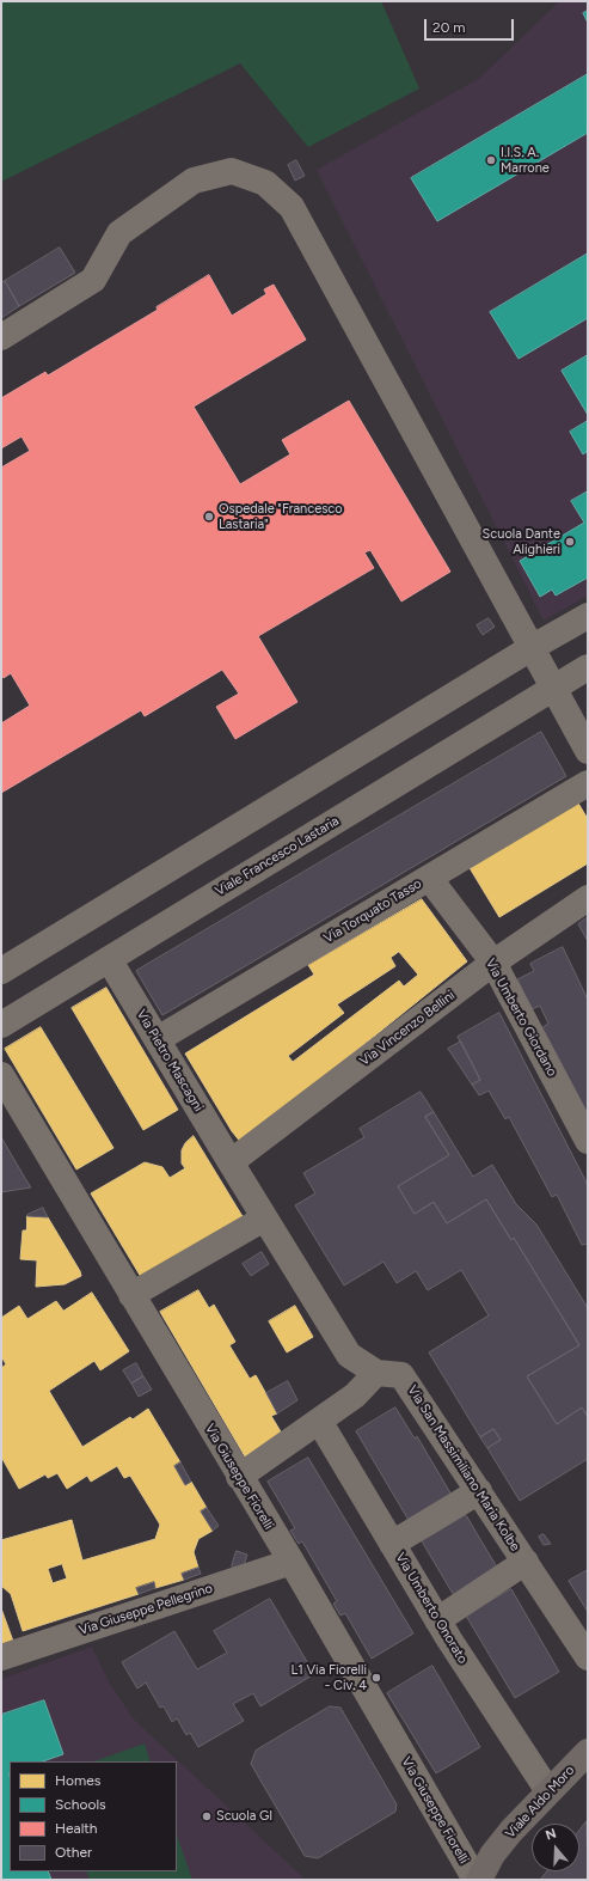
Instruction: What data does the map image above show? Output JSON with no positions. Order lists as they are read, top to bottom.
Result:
{
  "streets": {
    "main road": ["Viale Aldo Moro"],
    "street": [
      "Viale Francesco Lastaria",
      "Via Torquato Tasso",
      "Via Umberto Giordano",
      "Via Vincenzo Bellini",
      "Via Pietro Mascagni",
      "Via San Massimiliano Maria Kolbe",
      "Via Giuseppe Fiorelli",
      "Via Umberto Onorato",
      "Via Giuseppe Pellegrino"
    ]
  },
  "crossings": [
    ["Viale Francesco Lastaria", "Via Pietro Mascagni"],
    ["Via Torquato Tasso", "Via Umberto Giordano"],
    ["Via Torquato Tasso", "Via Pietro Mascagni"],
    ["Via Umberto Giordano", "Via Vincenzo Bellini"],
    ["Via Vincenzo Bellini", "Via Pietro Mascagni"],
    ["Via Vincenzo Bellini", "Via San Massimiliano Maria Kolbe"],
    ["Via Pietro Mascagni", "Via San Massimiliano Maria Kolbe"],
    ["Via Giuseppe Fiorelli", "Via Giuseppe Pellegrino"],
    ["Via Giuseppe Fiorelli", "Viale Aldo Moro"],
    ["Via Umberto Onorato", "Viale Aldo Moro"]
  ],
  "places": [
    "I.I.S. A. Marrone",
    "Ospedale \"Francesco Lastaria\"",
    "Scuola Dante Alighieri",
    "L1 Via Fiorelli - Civ. 4",
    "Scuola GI"
  ],
  "legend": [
    "Homes",
    "Schools",
    "Health",
    "Other"
  ],
  "scale_bar": "20 m",
  "north": "top"
}
